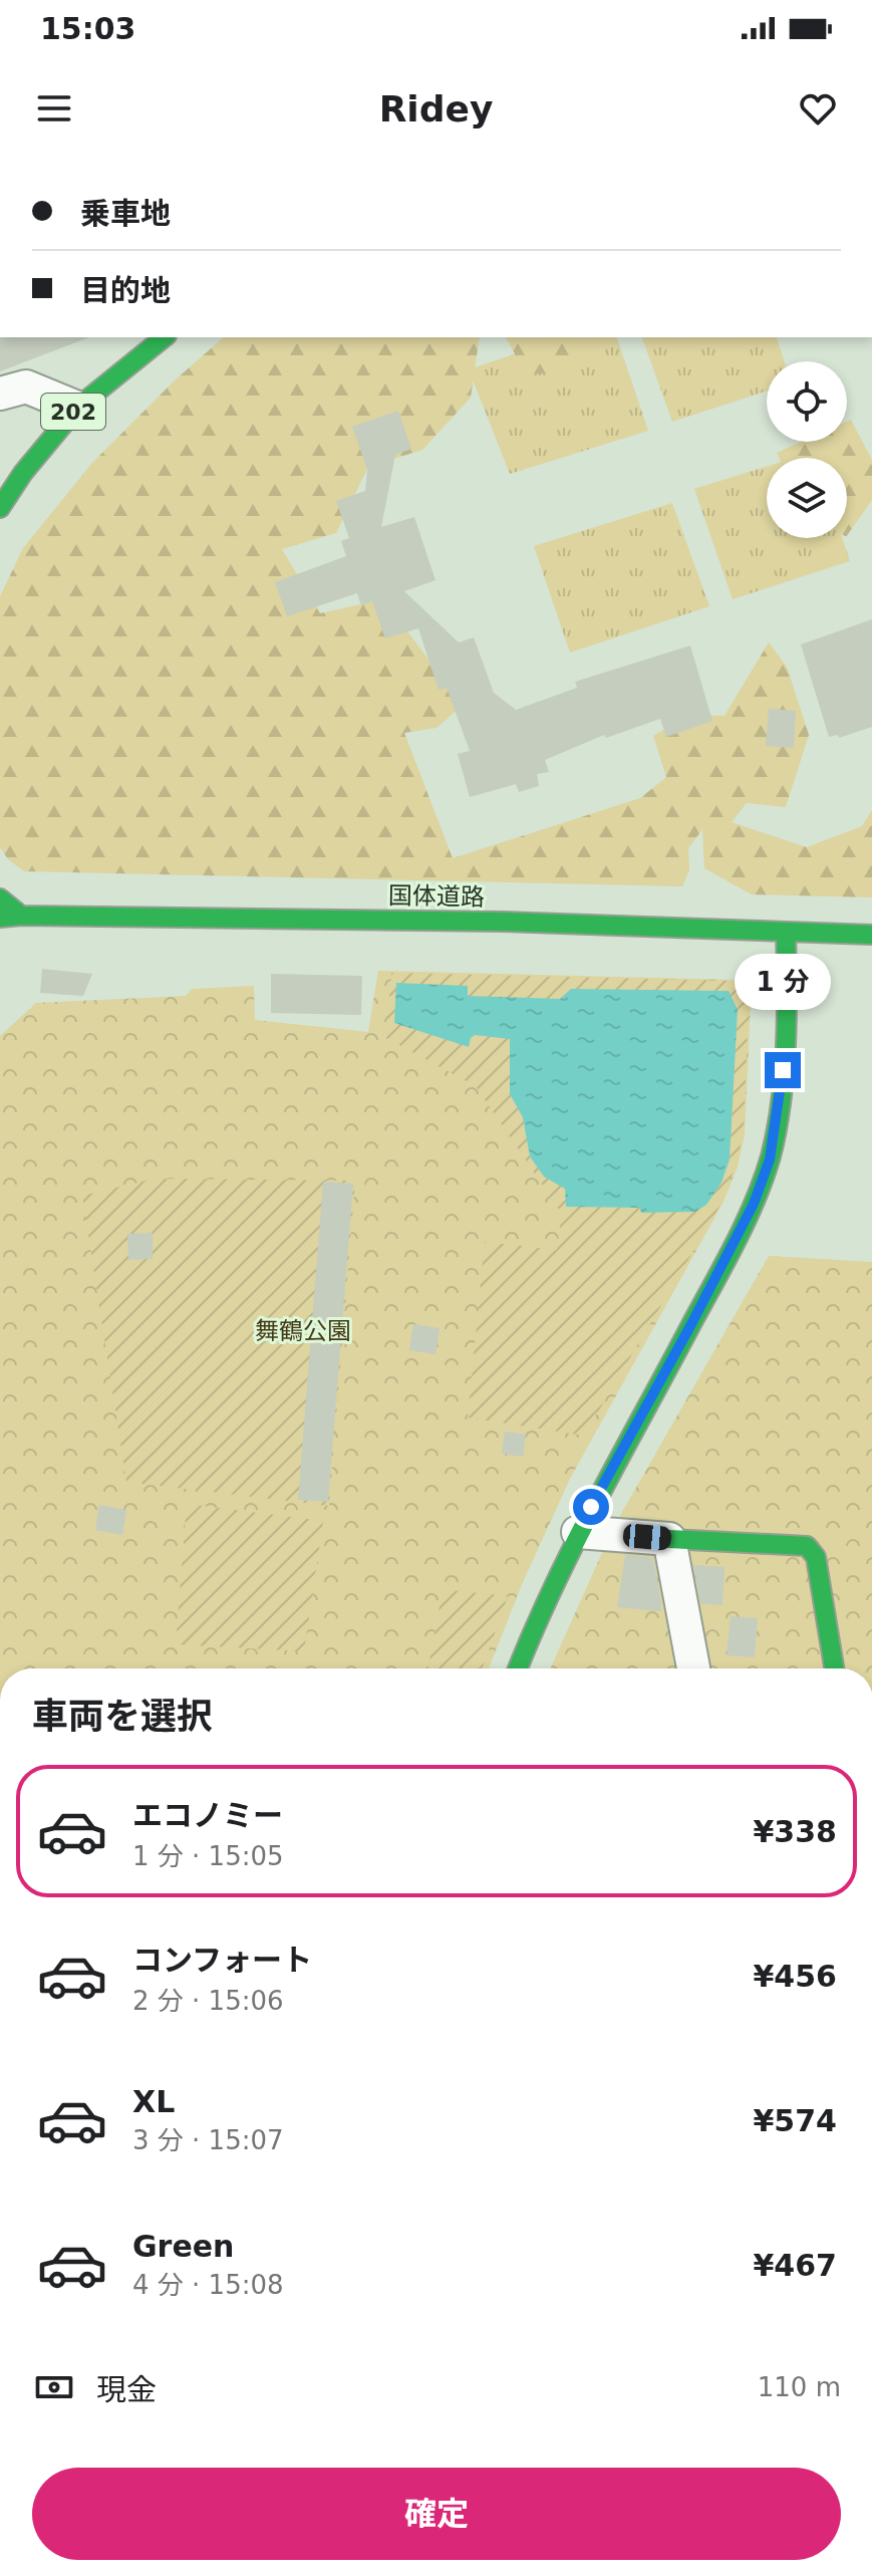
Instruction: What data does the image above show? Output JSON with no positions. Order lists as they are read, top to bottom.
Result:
{
  "streets": {
    "main road": ["202", "国体道路"]
  },
  "parks": ["舞鶴公園"],
  "page": {
    "status": "15:03",
    "header": "Ridey",
    "banner": ["乗車地", "目的地"],
    "bubble": "1 分",
    "heading": "車両を選択",
    "list": [
      {
        "name": "エコノミー",
        "note": "1 分 · 15:05",
        "value": "¥338"
      },
      {
        "name": "コンフォート",
        "note": "2 分 · 15:06",
        "value": "¥456"
      },
      {
        "name": "XL",
        "note": "3 分 · 15:07",
        "value": "¥574"
      },
      {
        "name": "Green",
        "note": "4 分 · 15:08",
        "value": "¥467"
      }
    ],
    "pay": ["現金", "110 m"],
    "buttons": "確定"
  }
}
